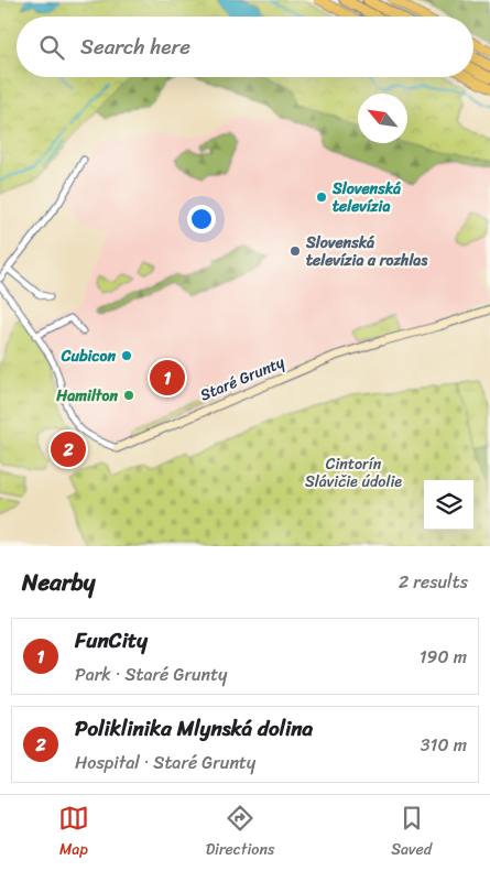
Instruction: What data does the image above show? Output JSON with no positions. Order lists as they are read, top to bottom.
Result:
{
  "streets": {
    "street": ["Staré Grunty"]
  },
  "parks": ["Cintorín Slávičie údolie"],
  "places": [
    "Slovenská televízia",
    "Slovenská televízia a rozhlas",
    "Cubicon",
    "Hamilton"
  ],
  "north": "top left",
  "page": {
    "search": "Search here",
    "pins": ["1", "2"],
    "heading": ["Nearby", "2 results"],
    "list": [
      {
        "mark": "1",
        "name": "FunCity",
        "note": "Park · Staré Grunty",
        "value": "190 m"
      },
      {
        "mark": "2",
        "name": "Poliklinika Mlynská dolina",
        "note": "Hospital · Staré Grunty",
        "value": "310 m"
      }
    ],
    "nav": ["Map", "Directions", "Saved"]
  }
}
